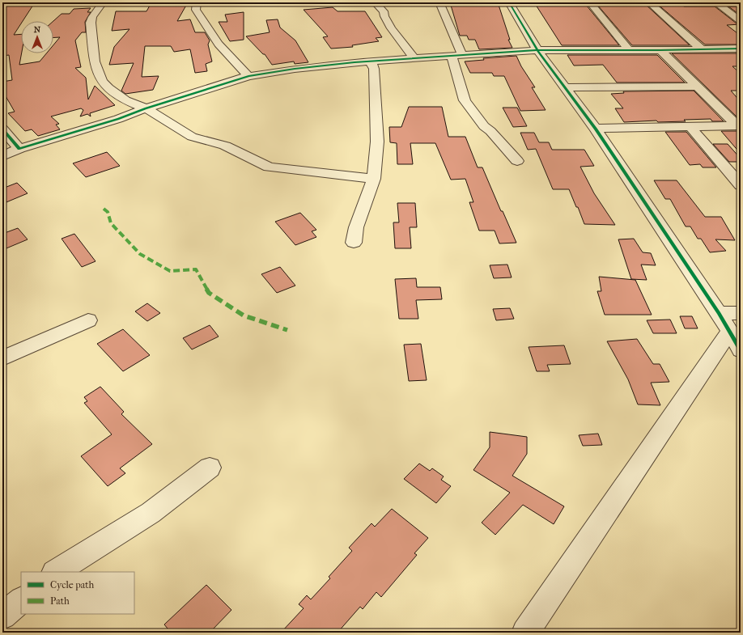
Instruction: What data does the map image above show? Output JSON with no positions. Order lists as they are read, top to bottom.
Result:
{
  "legend": ["Cycle path", "Path"],
  "north": "top"
}
